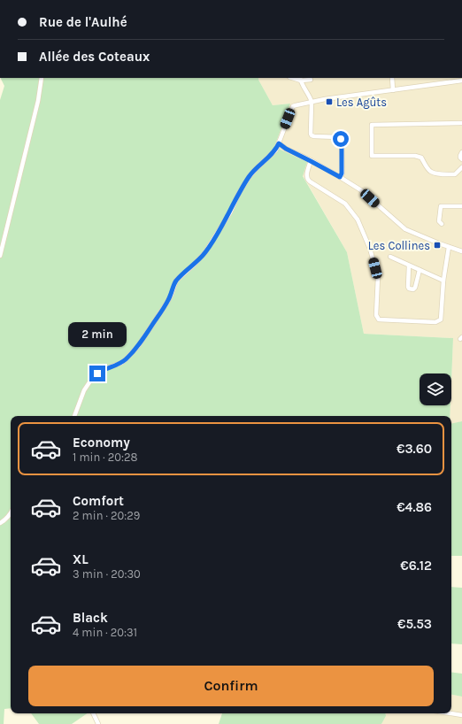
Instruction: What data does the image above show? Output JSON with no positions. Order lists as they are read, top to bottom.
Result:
{
  "places": {
    "transit": ["Les Agûts", "Les Collines"]
  },
  "page": {
    "banner": ["Rue de l'Aulhé", "Allée des Coteaux"],
    "bubble": "2 min",
    "list": [
      {
        "name": "Economy",
        "note": "1 min · 20:28",
        "value": "€3.60"
      },
      {
        "name": "Comfort",
        "note": "2 min · 20:29",
        "value": "€4.86"
      },
      {
        "name": "XL",
        "note": "3 min · 20:30",
        "value": "€6.12"
      },
      {
        "name": "Black",
        "note": "4 min · 20:31",
        "value": "€5.53"
      }
    ],
    "buttons": "Confirm"
  }
}
